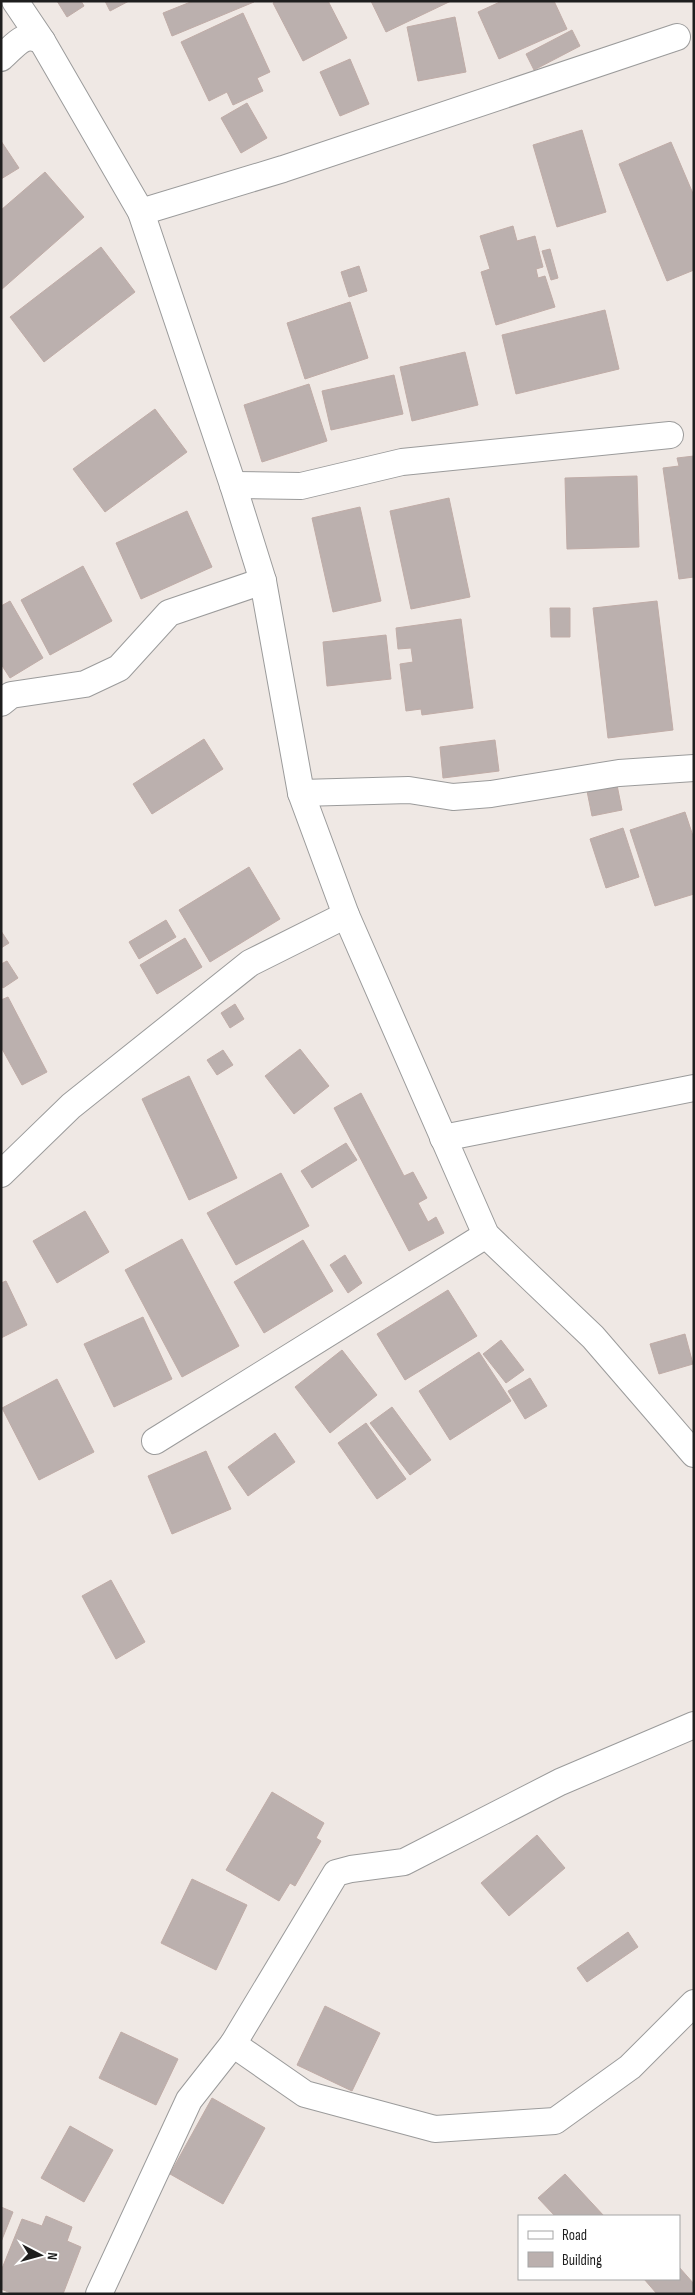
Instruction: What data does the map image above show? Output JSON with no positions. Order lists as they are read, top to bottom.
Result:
{
  "legend": ["Road", "Building"],
  "north": "right"
}
